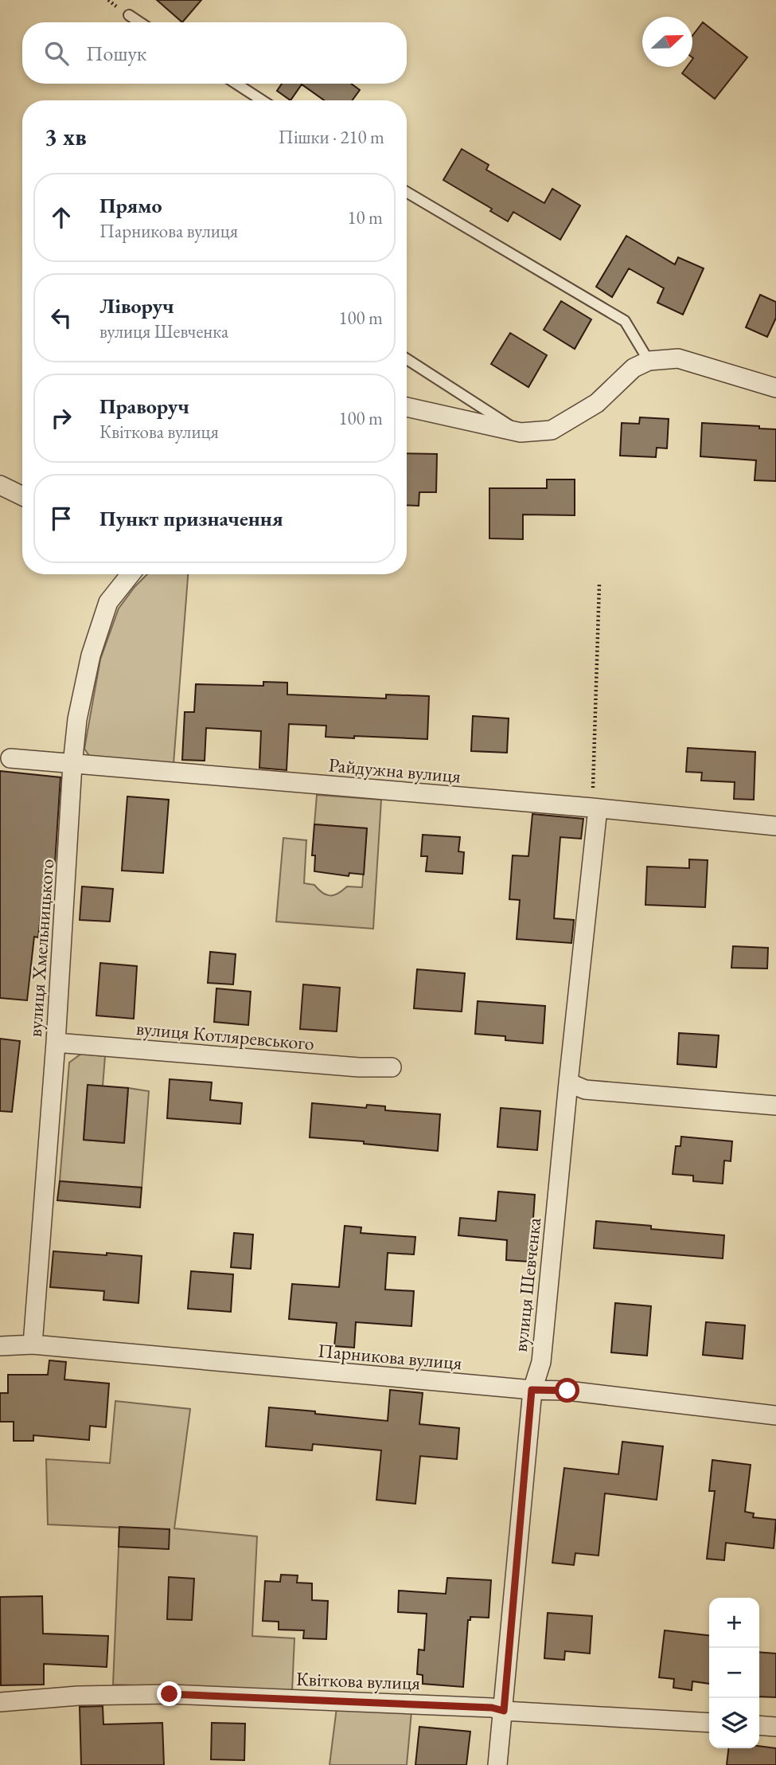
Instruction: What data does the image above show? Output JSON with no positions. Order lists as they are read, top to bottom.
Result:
{
  "streets": {
    "street": [
      "Райдужна вулиця",
      "вулиця Хмельницького",
      "вулиця Котляревського",
      "вулиця Шевченка",
      "Парникова вулиця",
      "Квіткова вулиця"
    ]
  },
  "crossings": [
    ["Райдужна вулиця", "вулиця Хмельницького"],
    ["Райдужна вулиця", "вулиця Шевченка"],
    ["вулиця Хмельницького", "вулиця Котляревського"],
    ["вулиця Хмельницького", "Парникова вулиця"],
    ["вулиця Шевченка", "Парникова вулиця"],
    ["вулиця Шевченка", "Квіткова вулиця"]
  ],
  "north": "right",
  "page": {
    "search": "Пошук",
    "heading": ["3 хв", "Пішки · 210 m"],
    "list": [
      ["Прямо", "Парникова вулиця", "10 m"],
      ["Ліворуч", "вулиця Шевченка", "100 m"],
      ["Праворуч", "Квіткова вулиця", "100 m"],
      "Пункт призначення"
    ],
    "map_buttons": ["+", "−"]
  }
}
